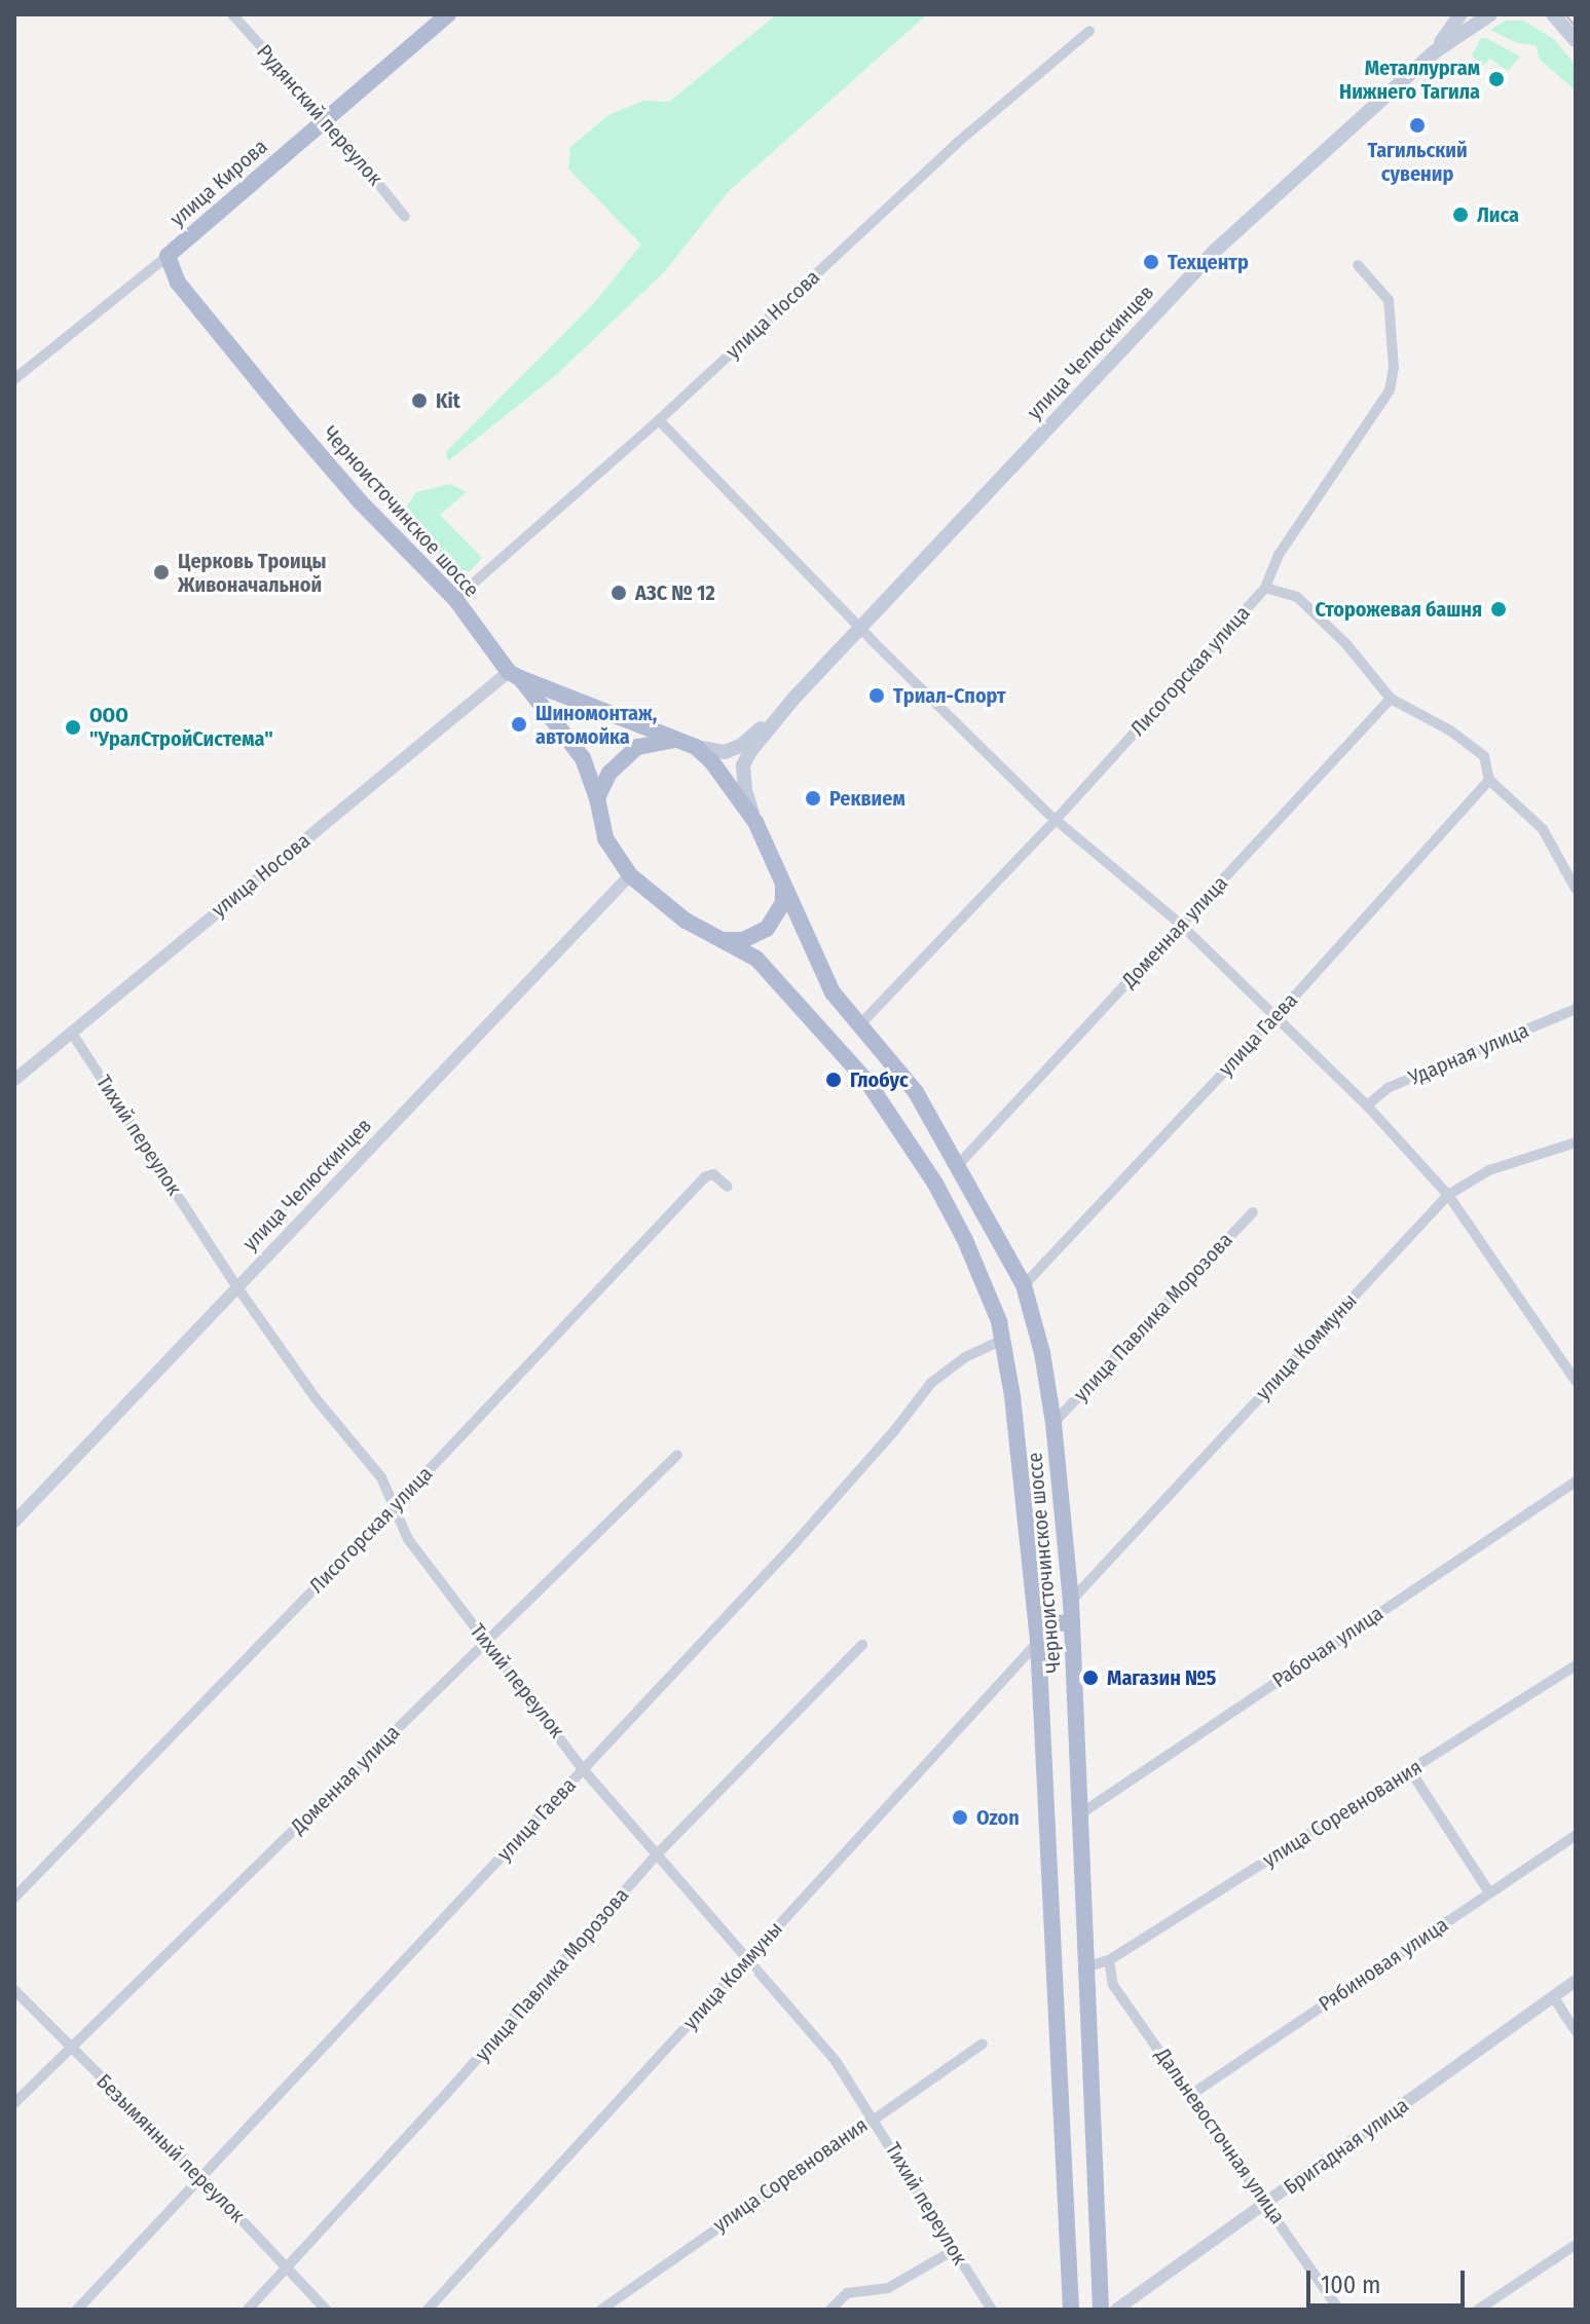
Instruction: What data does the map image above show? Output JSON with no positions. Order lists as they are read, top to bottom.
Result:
{
  "streets": {
    "main road": ["улица Кирова", "улица Челюскинцев", "Черноисточинское шоссе"],
    "street": [
      "Рудянский переулок",
      "улица Носова",
      "Лисогорская улица",
      "Доменная улица",
      "улица Гаева",
      "Ударная улица",
      "Тихий переулок",
      "улица Павлика Морозова",
      "улица Коммуны",
      "Рабочая улица",
      "улица Соревнования",
      "Рябиновая улица",
      "Дальневосточная улица",
      "Бригадная улица",
      "Безымянный переулок"
    ]
  },
  "crossings": [
    ["Рудянский переулок", "улица Кирова"],
    ["улица Кирова", "Черноисточинское шоссе"],
    ["улица Носова", "Черноисточинское шоссе"],
    ["улица Носова", "Тихий переулок"],
    ["улица Челюскинцев", "Черноисточинское шоссе"],
    ["улица Челюскинцев", "Тихий переулок"],
    ["Черноисточинское шоссе", "Лисогорская улица"],
    ["Черноисточинское шоссе", "Доменная улица"],
    ["Черноисточинское шоссе", "улица Гаева"],
    ["Черноисточинское шоссе", "улица Павлика Морозова"],
    ["Черноисточинское шоссе", "улица Коммуны"],
    ["Черноисточинское шоссе", "Рабочая улица"],
    ["Черноисточинское шоссе", "улица Соревнования"],
    ["Лисогорская улица", "Тихий переулок"],
    ["Доменная улица", "Тихий переулок"],
    ["Доменная улица", "Безымянный переулок"],
    ["улица Гаева", "Тихий переулок"],
    ["улица Гаева", "Безымянный переулок"],
    ["Тихий переулок", "улица Павлика Морозова"],
    ["Тихий переулок", "улица Коммуны"],
    ["Тихий переулок", "улица Соревнования"],
    ["улица Павлика Морозова", "Безымянный переулок"],
    ["улица Соревнования", "Дальневосточная улица"],
    ["Рябиновая улица", "Дальневосточная улица"],
    ["Дальневосточная улица", "Бригадная улица"]
  ],
  "places": [
    "Металлургам Нижнего Тагила",
    "Тагильский сувенир",
    "Лиса",
    "Техцентр",
    "Kit",
    "Церковь Троицы Живоначальной",
    "АЗС № 12",
    "Сторожевая башня",
    "Триал-Спорт",
    "Шиномонтаж, автомойка",
    "ООО \"УралСтройСистема\"",
    "Реквием",
    "Глобус",
    "Магазин №5",
    "Ozon"
  ],
  "scale_bar": "100 m"
}
